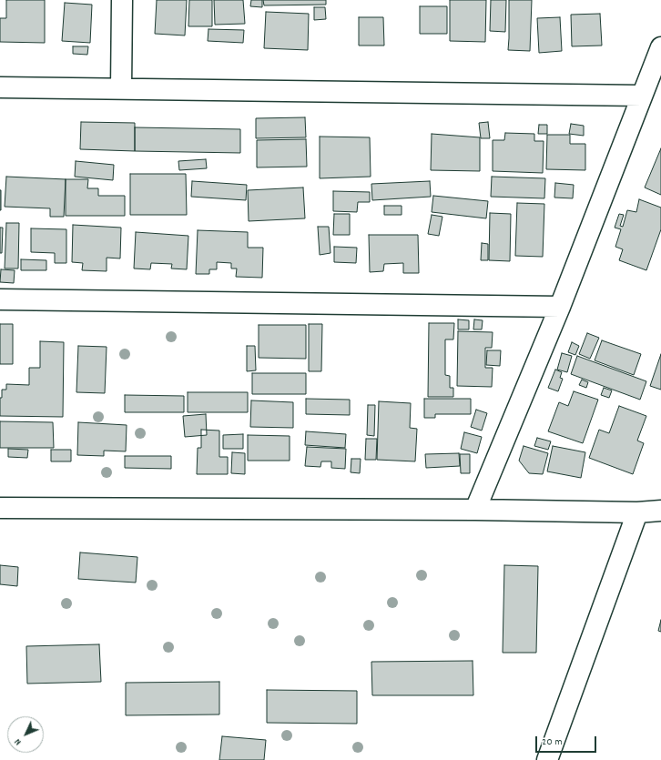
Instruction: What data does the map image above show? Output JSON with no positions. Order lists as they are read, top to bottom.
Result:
{
  "scale_bar": "20 m",
  "north": "bottom left"
}
